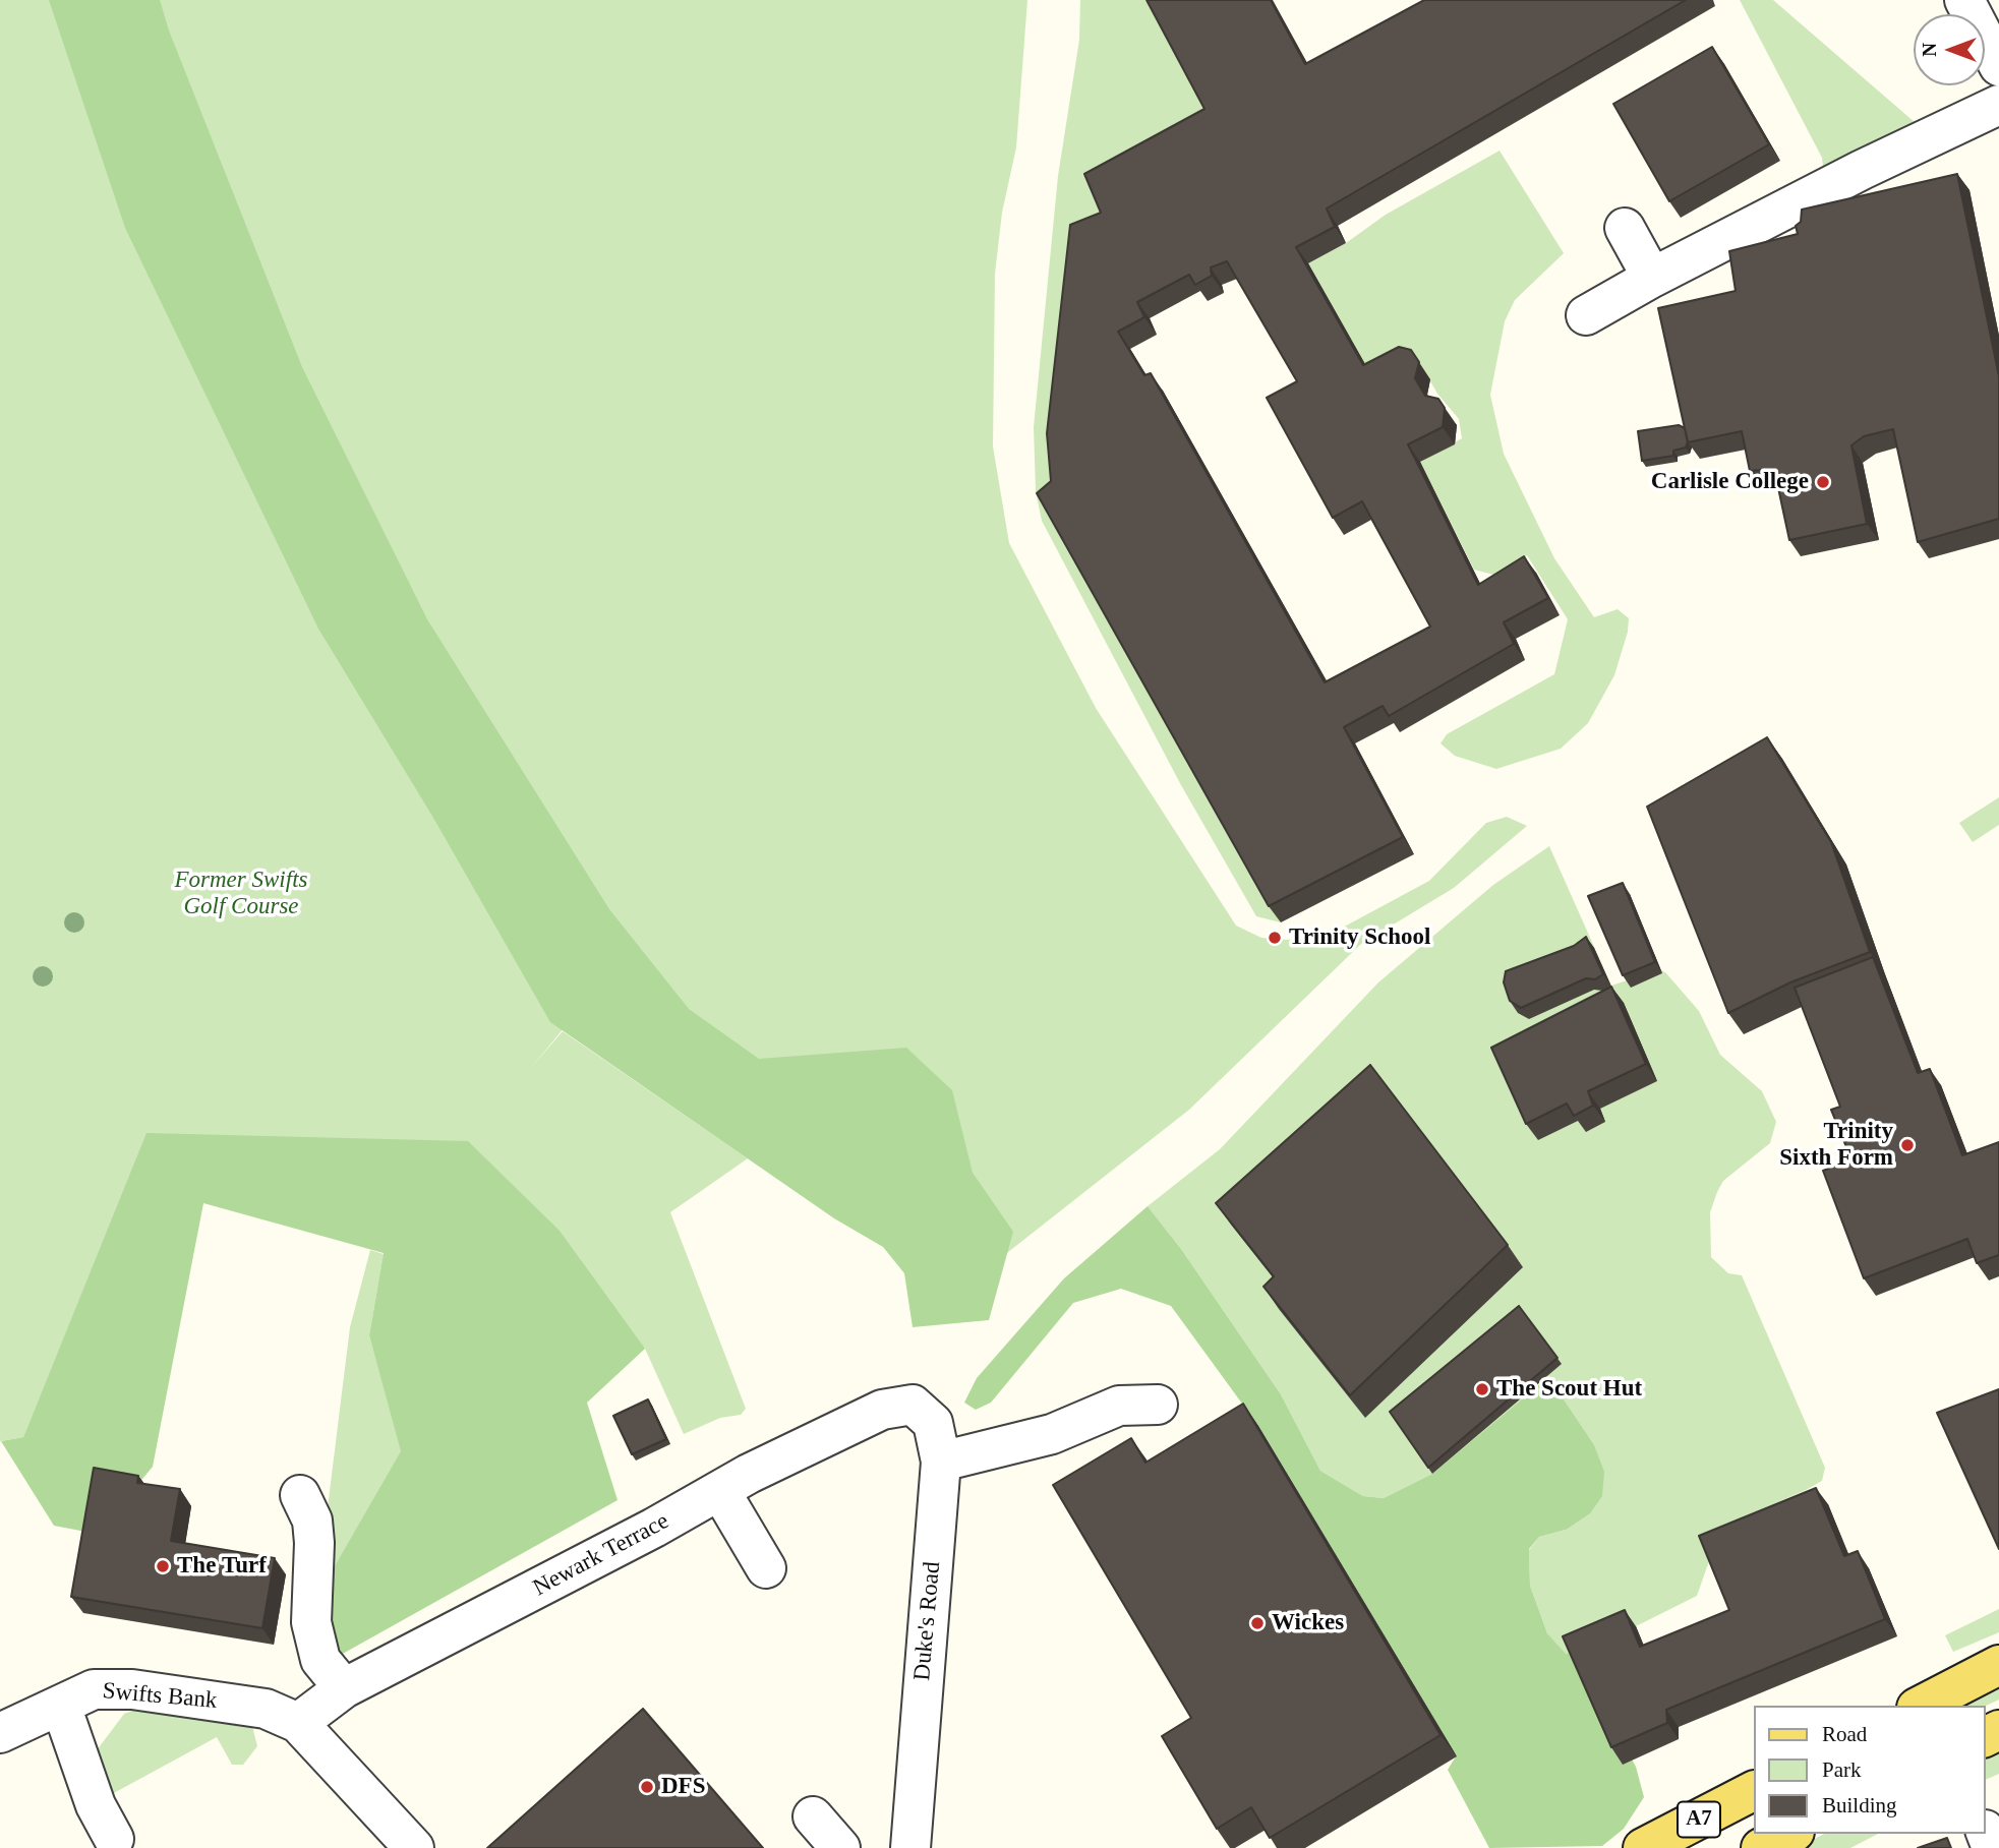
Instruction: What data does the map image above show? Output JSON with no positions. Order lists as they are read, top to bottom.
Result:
{
  "streets": {
    "main road": ["A7"],
    "street": ["Newark Terrace", "Duke's Road", "Swifts Bank"]
  },
  "crossings": [
    ["Newark Terrace", "Duke's Road"],
    ["Newark Terrace", "Swifts Bank"]
  ],
  "parks": ["Former Swifts Golf Course"],
  "places": [
    "Carlisle College",
    "Trinity School",
    "Trinity Sixth Form",
    "The Scout Hut",
    "The Turf",
    "Wickes",
    "DFS"
  ],
  "legend": ["Road", "Park", "Building"],
  "north": "left"
}
